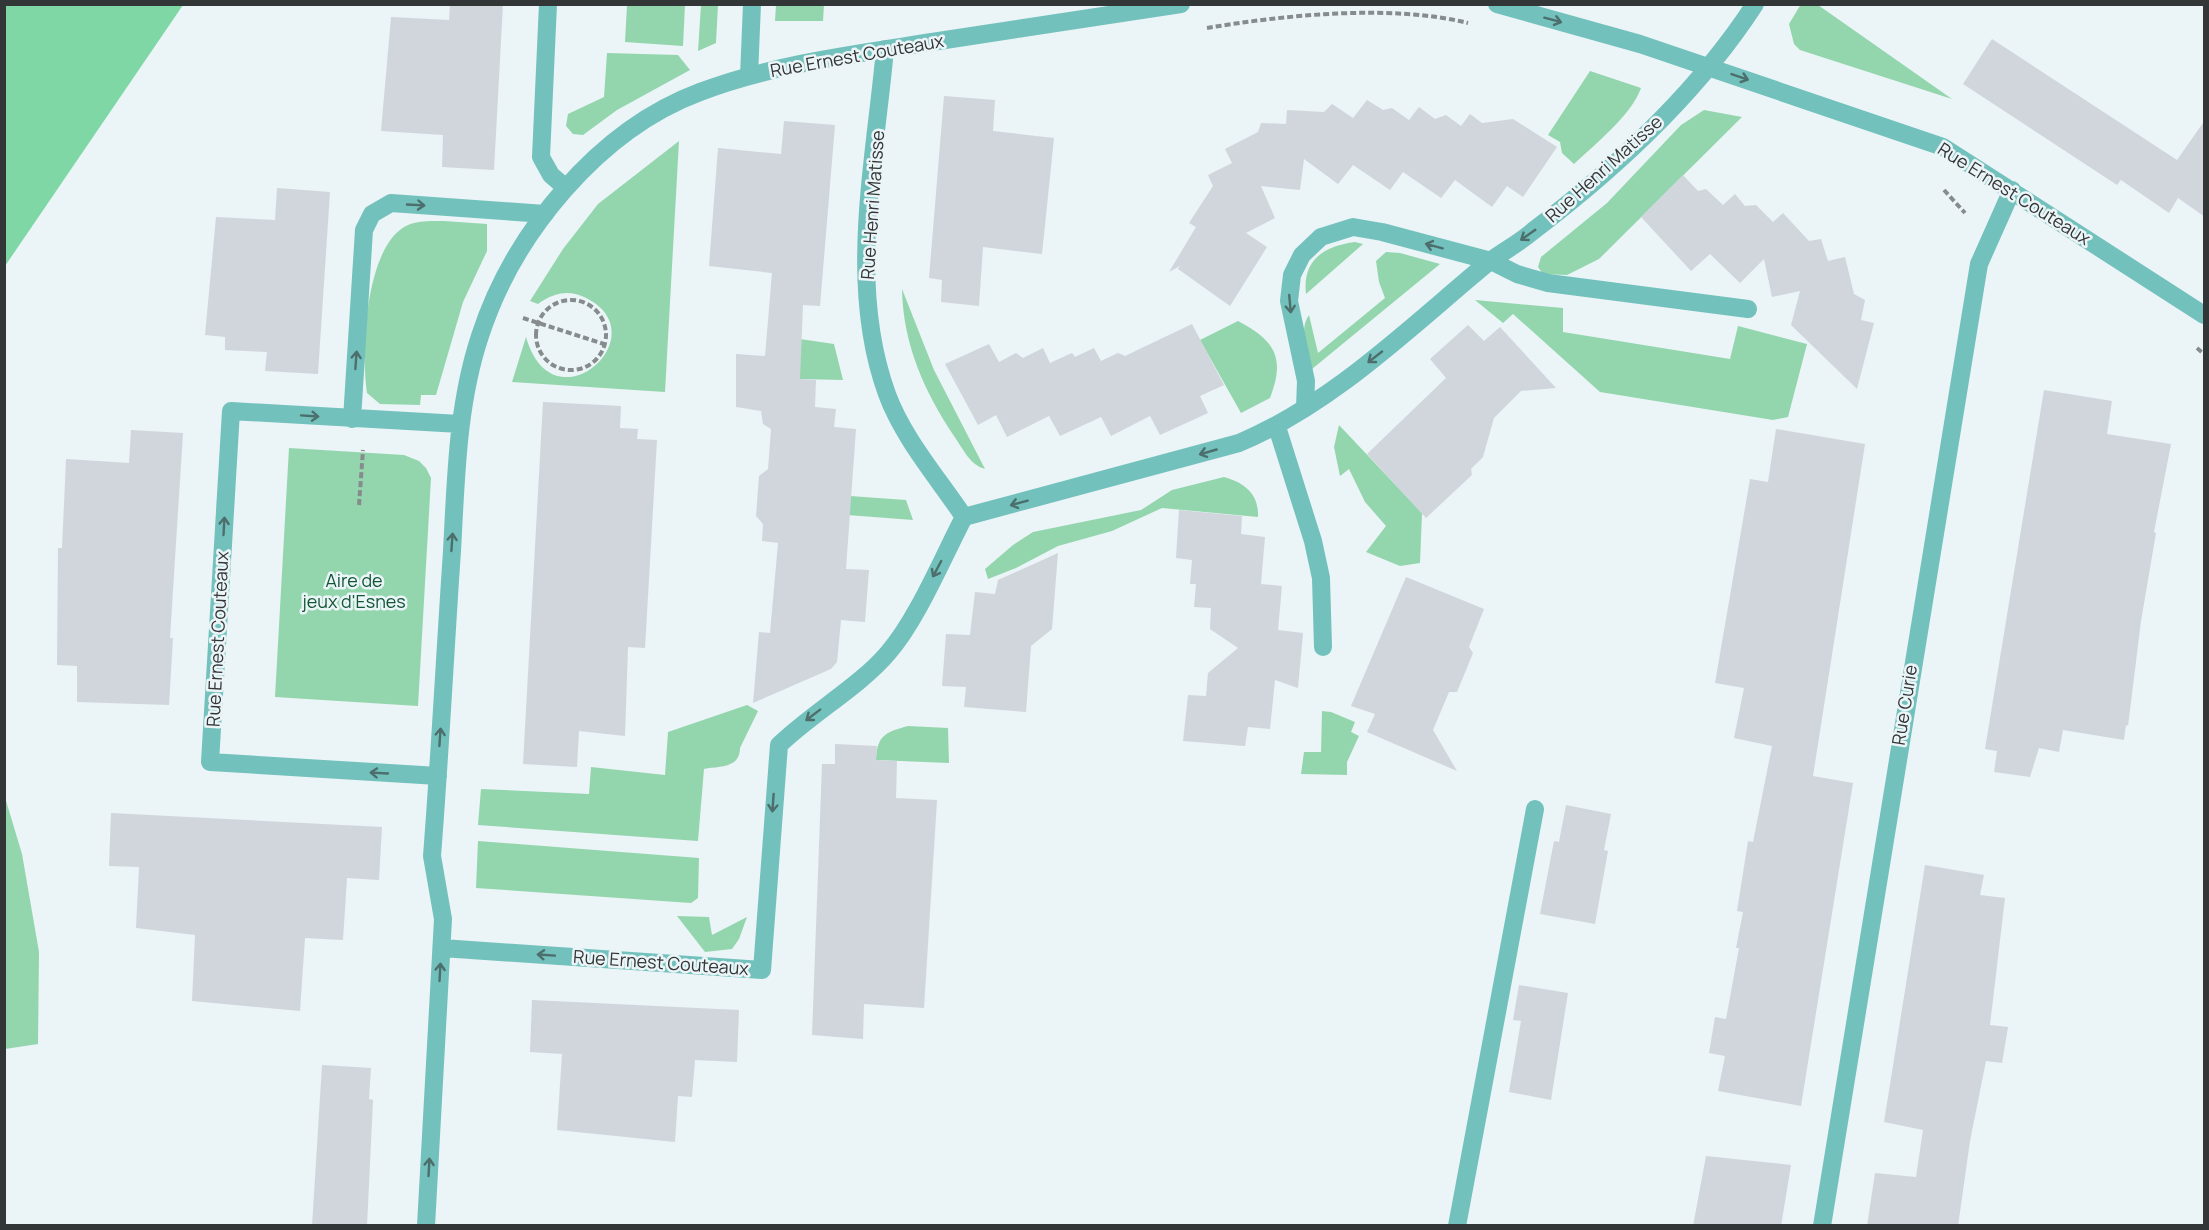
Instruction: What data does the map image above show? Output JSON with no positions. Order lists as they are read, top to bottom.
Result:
{
  "streets": {
    "street": ["Rue Ernest Couteaux", "Rue Henri Matisse", "Rue Curie"]
  },
  "crossings": [
    ["Rue Ernest Couteaux", "Rue Henri Matisse"],
    ["Rue Ernest Couteaux", "Rue Curie"]
  ],
  "one_way": ["Rue Henri Matisse"],
  "parks": ["Aire de jeux d'Esnes"]
}
